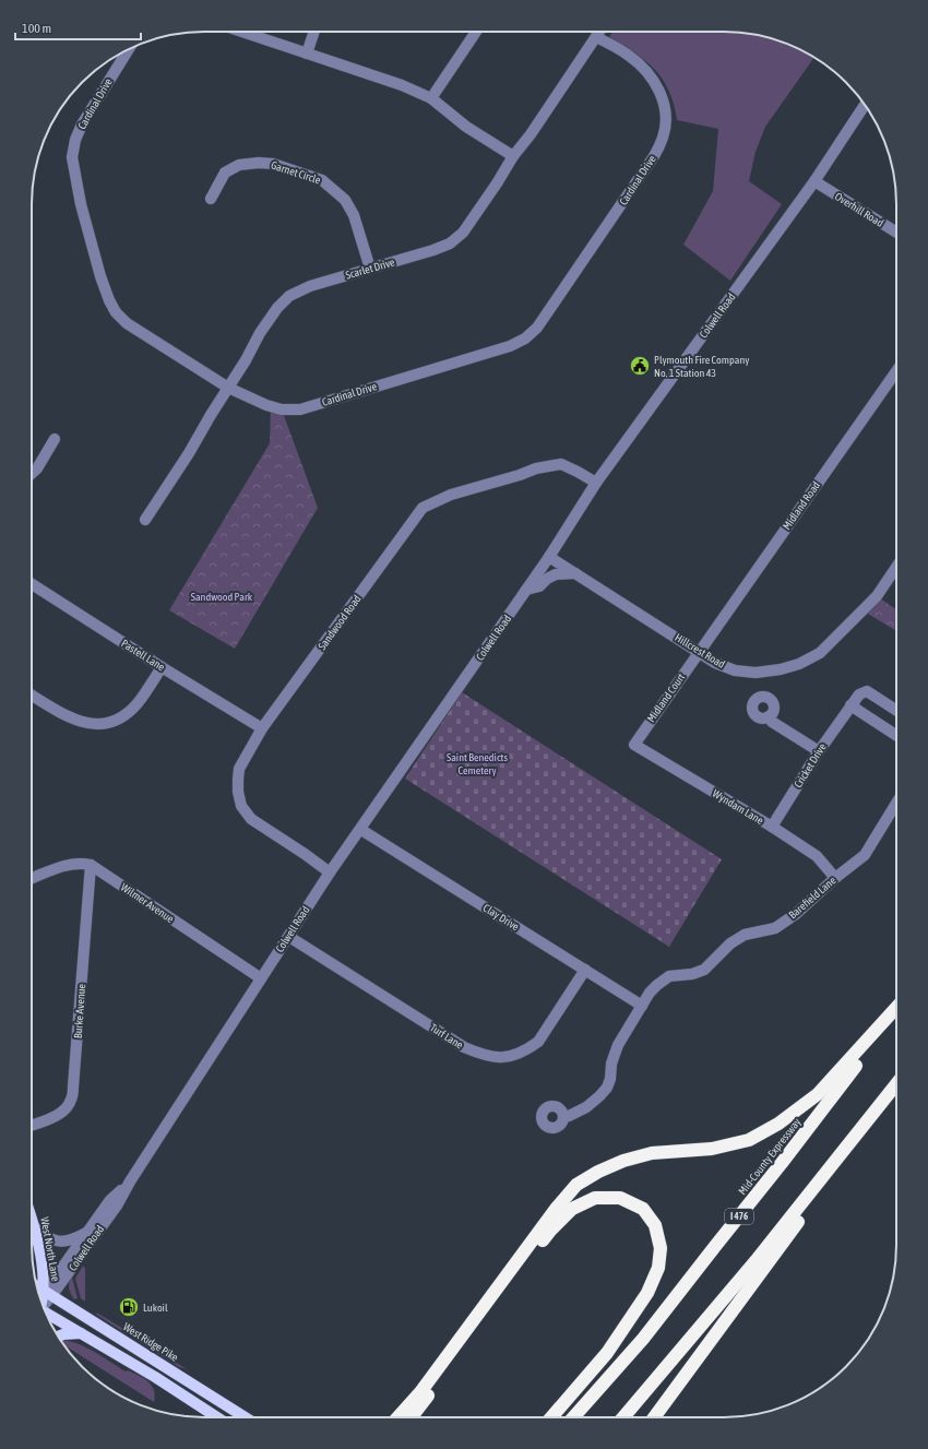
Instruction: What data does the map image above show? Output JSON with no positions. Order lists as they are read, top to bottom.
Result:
{
  "streets": {
    "highway": ["Mid-County Expressway", "I 476"],
    "main road": ["West North Lane", "West Ridge Pike"],
    "street": [
      "Cardinal Drive",
      "Garnet Circle",
      "Overhill Road",
      "Scarlet Drive",
      "Colwell Road",
      "Midland Road",
      "Sandwood Road",
      "Hillcrest Road",
      "Pastell Lane",
      "Midland Court",
      "Cricket Drive",
      "Wyndam Lane",
      "Barefield Lane",
      "Wilmer Avenue",
      "Clay Drive",
      "Burke Avenue",
      "Turf Lane"
    ]
  },
  "crossings": [
    ["Cardinal Drive", "Scarlet Drive"],
    ["Garnet Circle", "Scarlet Drive"],
    ["Overhill Road", "Colwell Road"],
    ["Colwell Road", "Sandwood Road"],
    ["Colwell Road", "Hillcrest Road"],
    ["Colwell Road", "Wilmer Avenue"],
    ["Colwell Road", "Clay Drive"],
    ["Colwell Road", "Turf Lane"],
    ["Colwell Road", "West North Lane"],
    ["Colwell Road", "West Ridge Pike"],
    ["Midland Road", "Hillcrest Road"],
    ["Midland Road", "Midland Court"],
    ["Sandwood Road", "Pastell Lane"],
    ["Hillcrest Road", "Midland Court"],
    ["Midland Court", "Wyndam Lane"],
    ["Cricket Drive", "Wyndam Lane"],
    ["Wyndam Lane", "Barefield Lane"],
    ["Barefield Lane", "Clay Drive"],
    ["Wilmer Avenue", "Burke Avenue"],
    ["Clay Drive", "Turf Lane"],
    ["West North Lane", "West Ridge Pike"]
  ],
  "parks": ["Sandwood Park", "Saint Benedicts Cemetery"],
  "places": {
    "public building": ["Plymouth Fire Company No. 1 Station 43"],
    "fuel station": ["Lukoil"]
  },
  "scale_bar": "100 m"
}
